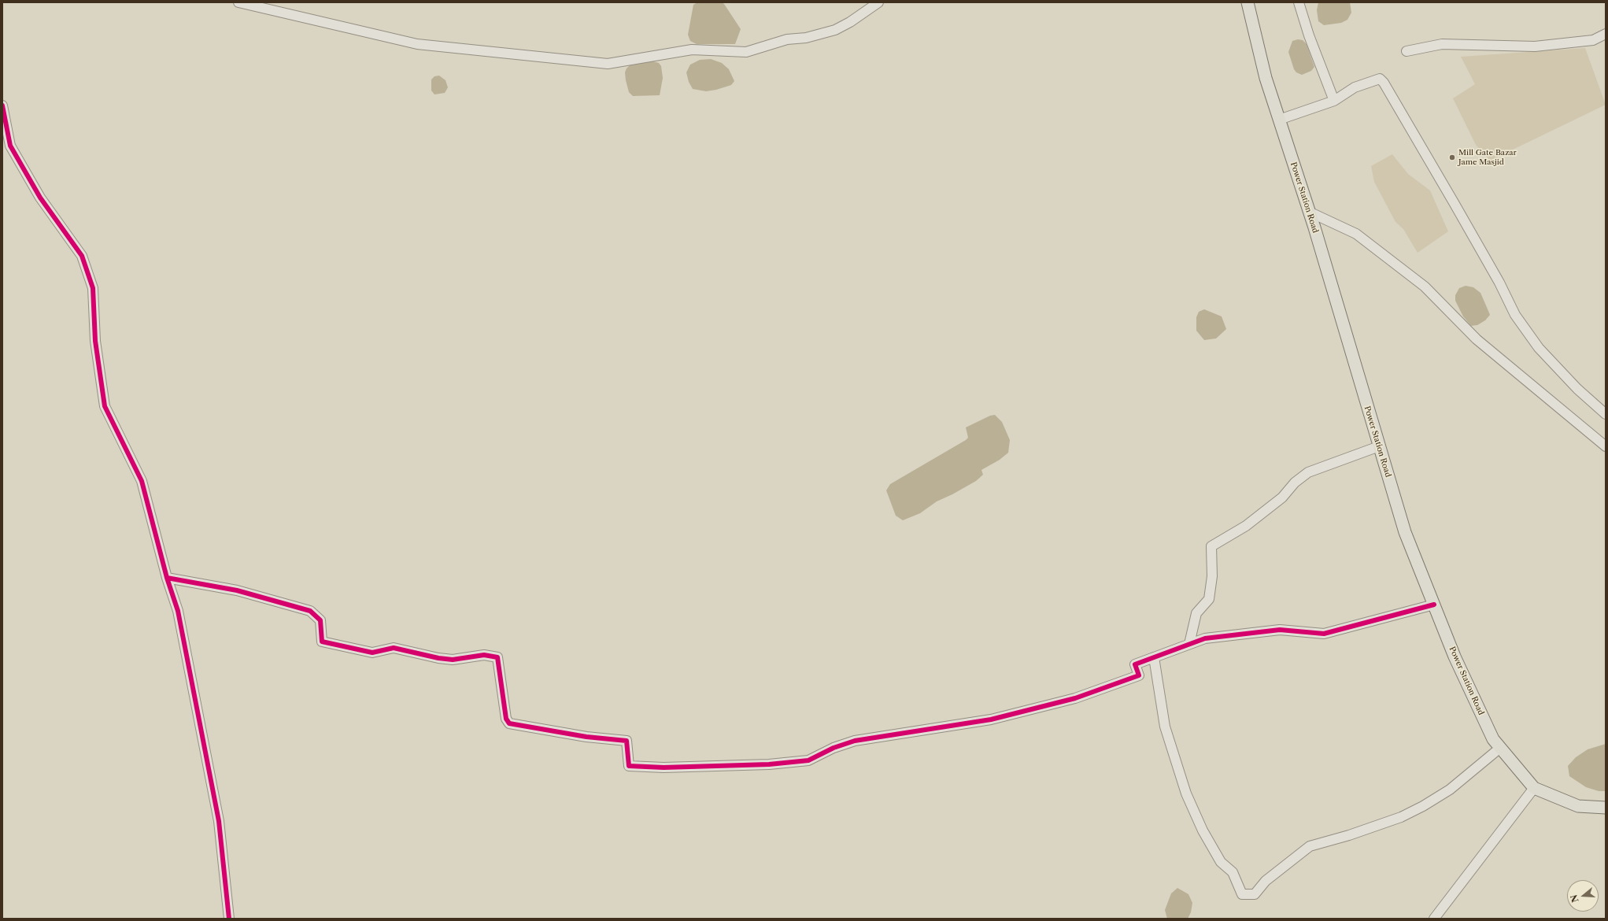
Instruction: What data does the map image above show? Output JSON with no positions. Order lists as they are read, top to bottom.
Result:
{
  "streets": {
    "main road": ["Power Station Road"]
  },
  "places": ["Mill Gate Bazar Jame Masjid"],
  "north": "left"
}
